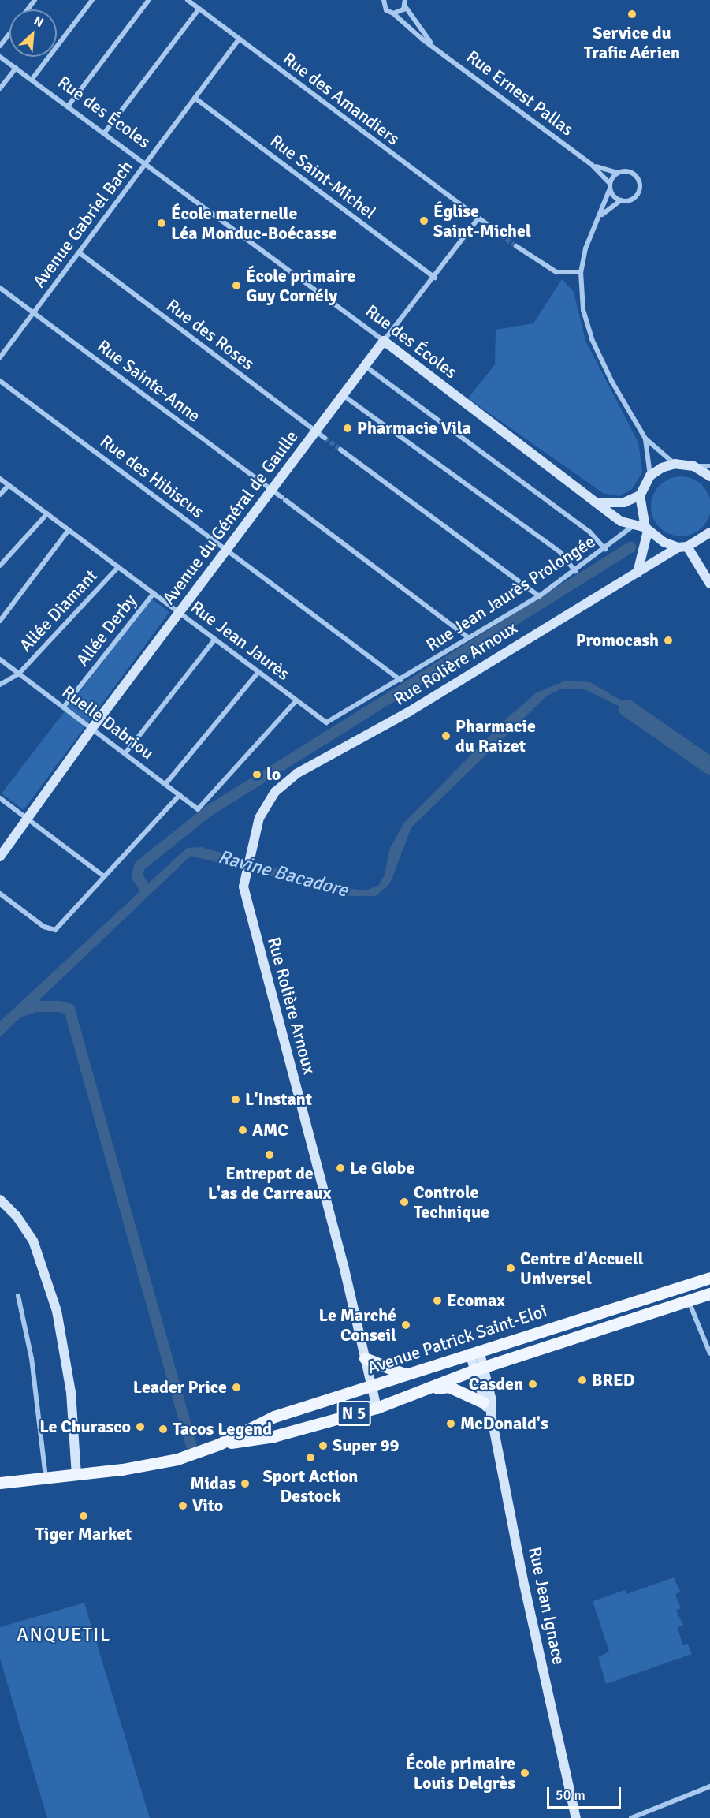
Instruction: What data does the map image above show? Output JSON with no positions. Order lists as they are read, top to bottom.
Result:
{
  "streets": {
    "main road": ["Avenue Patrick Saint-Eloi", "N 5"],
    "street": [
      "Rue Ernest Pallas",
      "Rue des Amandiers",
      "Rue des Écoles",
      "Rue Saint-Michel",
      "Avenue Gabriel Bach",
      "Rue des Roses",
      "Rue Sainte-Anne",
      "Rue des Hibiscus",
      "Avenue du Général de Gaulle",
      "Rue Jean Jaurès Prolongée",
      "Allée Diamant",
      "Allée Derby",
      "Rue Jean Jaurès",
      "Rue Rolière Arnoux",
      "Ruelle Dabriou",
      "Rue Jean Ignace"
    ]
  },
  "crossings": [
    ["Rue des Amandiers", "Avenue Gabriel Bach"],
    ["Rue des Amandiers", "Avenue du Général de Gaulle"],
    ["Rue des Écoles", "Avenue Gabriel Bach"],
    ["Rue des Écoles", "Avenue du Général de Gaulle"],
    ["Rue des Écoles", "Rue Jean Jaurès Prolongée"],
    ["Rue Saint-Michel", "Avenue Gabriel Bach"],
    ["Rue Saint-Michel", "Avenue du Général de Gaulle"],
    ["Avenue Gabriel Bach", "Rue des Roses"],
    ["Avenue Gabriel Bach", "Rue Sainte-Anne"],
    ["Rue des Roses", "Avenue du Général de Gaulle"],
    ["Rue Sainte-Anne", "Avenue du Général de Gaulle"],
    ["Rue Sainte-Anne", "Rue Jean Jaurès Prolongée"],
    ["Rue des Hibiscus", "Avenue du Général de Gaulle"],
    ["Rue des Hibiscus", "Rue Jean Jaurès Prolongée"],
    ["Rue des Hibiscus", "Rue Jean Jaurès"],
    ["Avenue du Général de Gaulle", "Rue Jean Jaurès"],
    ["Avenue du Général de Gaulle", "Ruelle Dabriou"],
    ["Rue Jean Jaurès Prolongée", "Rue Jean Jaurès"],
    ["Allée Diamant", "Rue Jean Jaurès"],
    ["Allée Diamant", "Ruelle Dabriou"],
    ["Allée Derby", "Rue Jean Jaurès"],
    ["Allée Derby", "Ruelle Dabriou"],
    ["Rue Jean Jaurès", "Ruelle Dabriou"],
    ["Rue Rolière Arnoux", "Avenue Patrick Saint-Eloi"],
    ["Avenue Patrick Saint-Eloi", "Rue Jean Ignace"]
  ],
  "districts": ["ANQUETIL"],
  "water": ["Ravine Bacadore"],
  "places": [
    "Service du Trafic Aérien",
    "Église Saint-Michel",
    "École maternelle Léa Monduc-Boécasse",
    "École primaire Guy Cornély",
    "Pharmacie Vila",
    "Promocash",
    "Pharmacie du Raizet",
    "lo",
    "L'Instant",
    "AMC",
    "Entrepot de L'as de Carreaux",
    "Le Globe",
    "Controle Technique",
    "Centre d'Accuell Universel",
    "Ecomax",
    "Le Marché Conseil",
    "BRED",
    "Casden",
    "Leader Price",
    "McDonald's",
    "Le Churasco",
    "Tacos Legend",
    "Super 99",
    "Sport Action Destock",
    "Midas",
    "Vito",
    "Tiger Market",
    "École primaire Louis Delgrès"
  ],
  "scale_bar": "50 m",
  "north": "top right"
}
